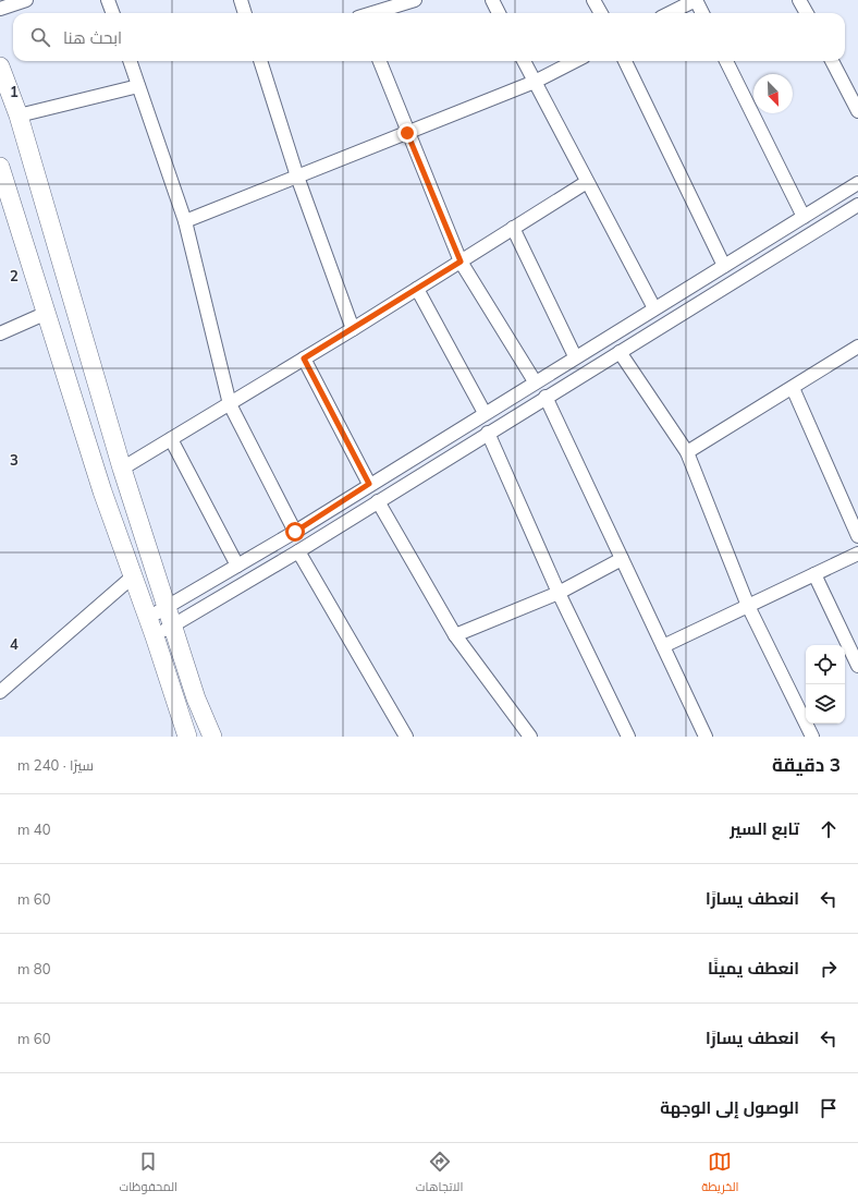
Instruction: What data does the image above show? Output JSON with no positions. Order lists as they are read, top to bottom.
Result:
{
  "north": "bottom right",
  "page": {
    "search": "ابحث هنا",
    "heading": ["3 دقيقة", "سيرًا · 240 m"],
    "list": [
      ["تابع السير", "40 m"],
      ["انعطف يسارًا", "60 m"],
      ["انعطف يمينًا", "80 m"],
      ["انعطف يسارًا", "60 m"],
      "الوصول إلى الوجهة"
    ],
    "nav": ["الخريطة", "الاتجاهات", "المحفوظات"]
  },
  "grid": {
    "rows": [
      "1",
      "2",
      "3",
      "4"
    ]
  }
}
